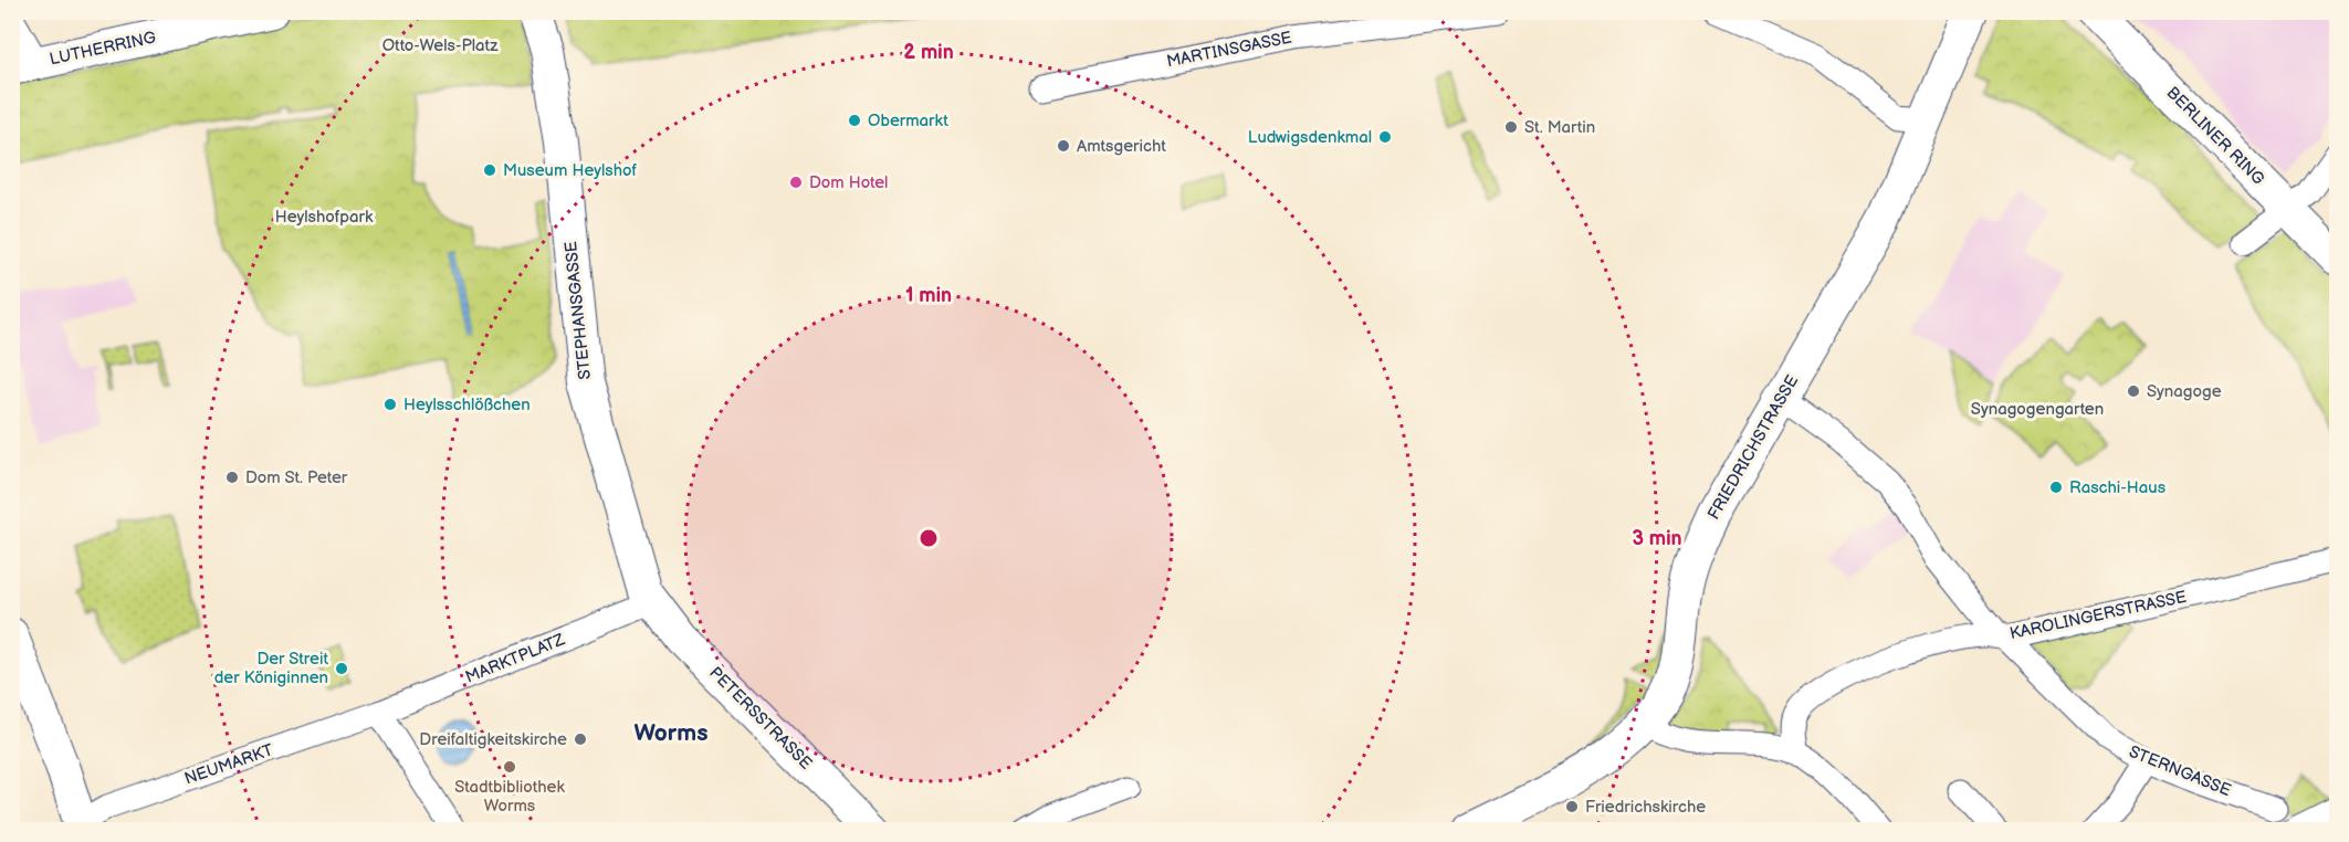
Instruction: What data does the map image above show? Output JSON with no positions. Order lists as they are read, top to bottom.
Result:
{
  "streets": {
    "street": [
      "LUTHERRING",
      "MARTINSGASSE",
      "BERLINER RING",
      "STEPHANSGASSE",
      "FRIEDRICHSTRASSE",
      "KAROLINGERSTRASSE",
      "MARKTPLATZ",
      "PETERSSTRASSE",
      "NEUMARKT",
      "STERNGASSE"
    ]
  },
  "crossings": [
    ["STEPHANSGASSE", "MARKTPLATZ"],
    ["STEPHANSGASSE", "PETERSSTRASSE"],
    ["FRIEDRICHSTRASSE", "STERNGASSE"],
    ["KAROLINGERSTRASSE", "STERNGASSE"],
    ["MARKTPLATZ", "PETERSSTRASSE"],
    ["MARKTPLATZ", "NEUMARKT"]
  ],
  "districts": ["Worms"],
  "parks": ["Otto-Wels-Platz", "Heylshofpark", "Synagogengarten"],
  "places": [
    "Obermarkt",
    "St. Martin",
    "Ludwigsdenkmal",
    "Amtsgericht",
    "Museum Heylshof",
    "Dom Hotel",
    "Synagoge",
    "Heylsschlößchen",
    "Dom St. Peter",
    "Raschi-Haus",
    "Der Streit der Königinnen",
    "Dreifaltigkeitskirche",
    "Stadtbibliothek Worms",
    "Friedrichskirche"
  ],
  "rings": ["2 min", "1 min", "3 min"]
}
